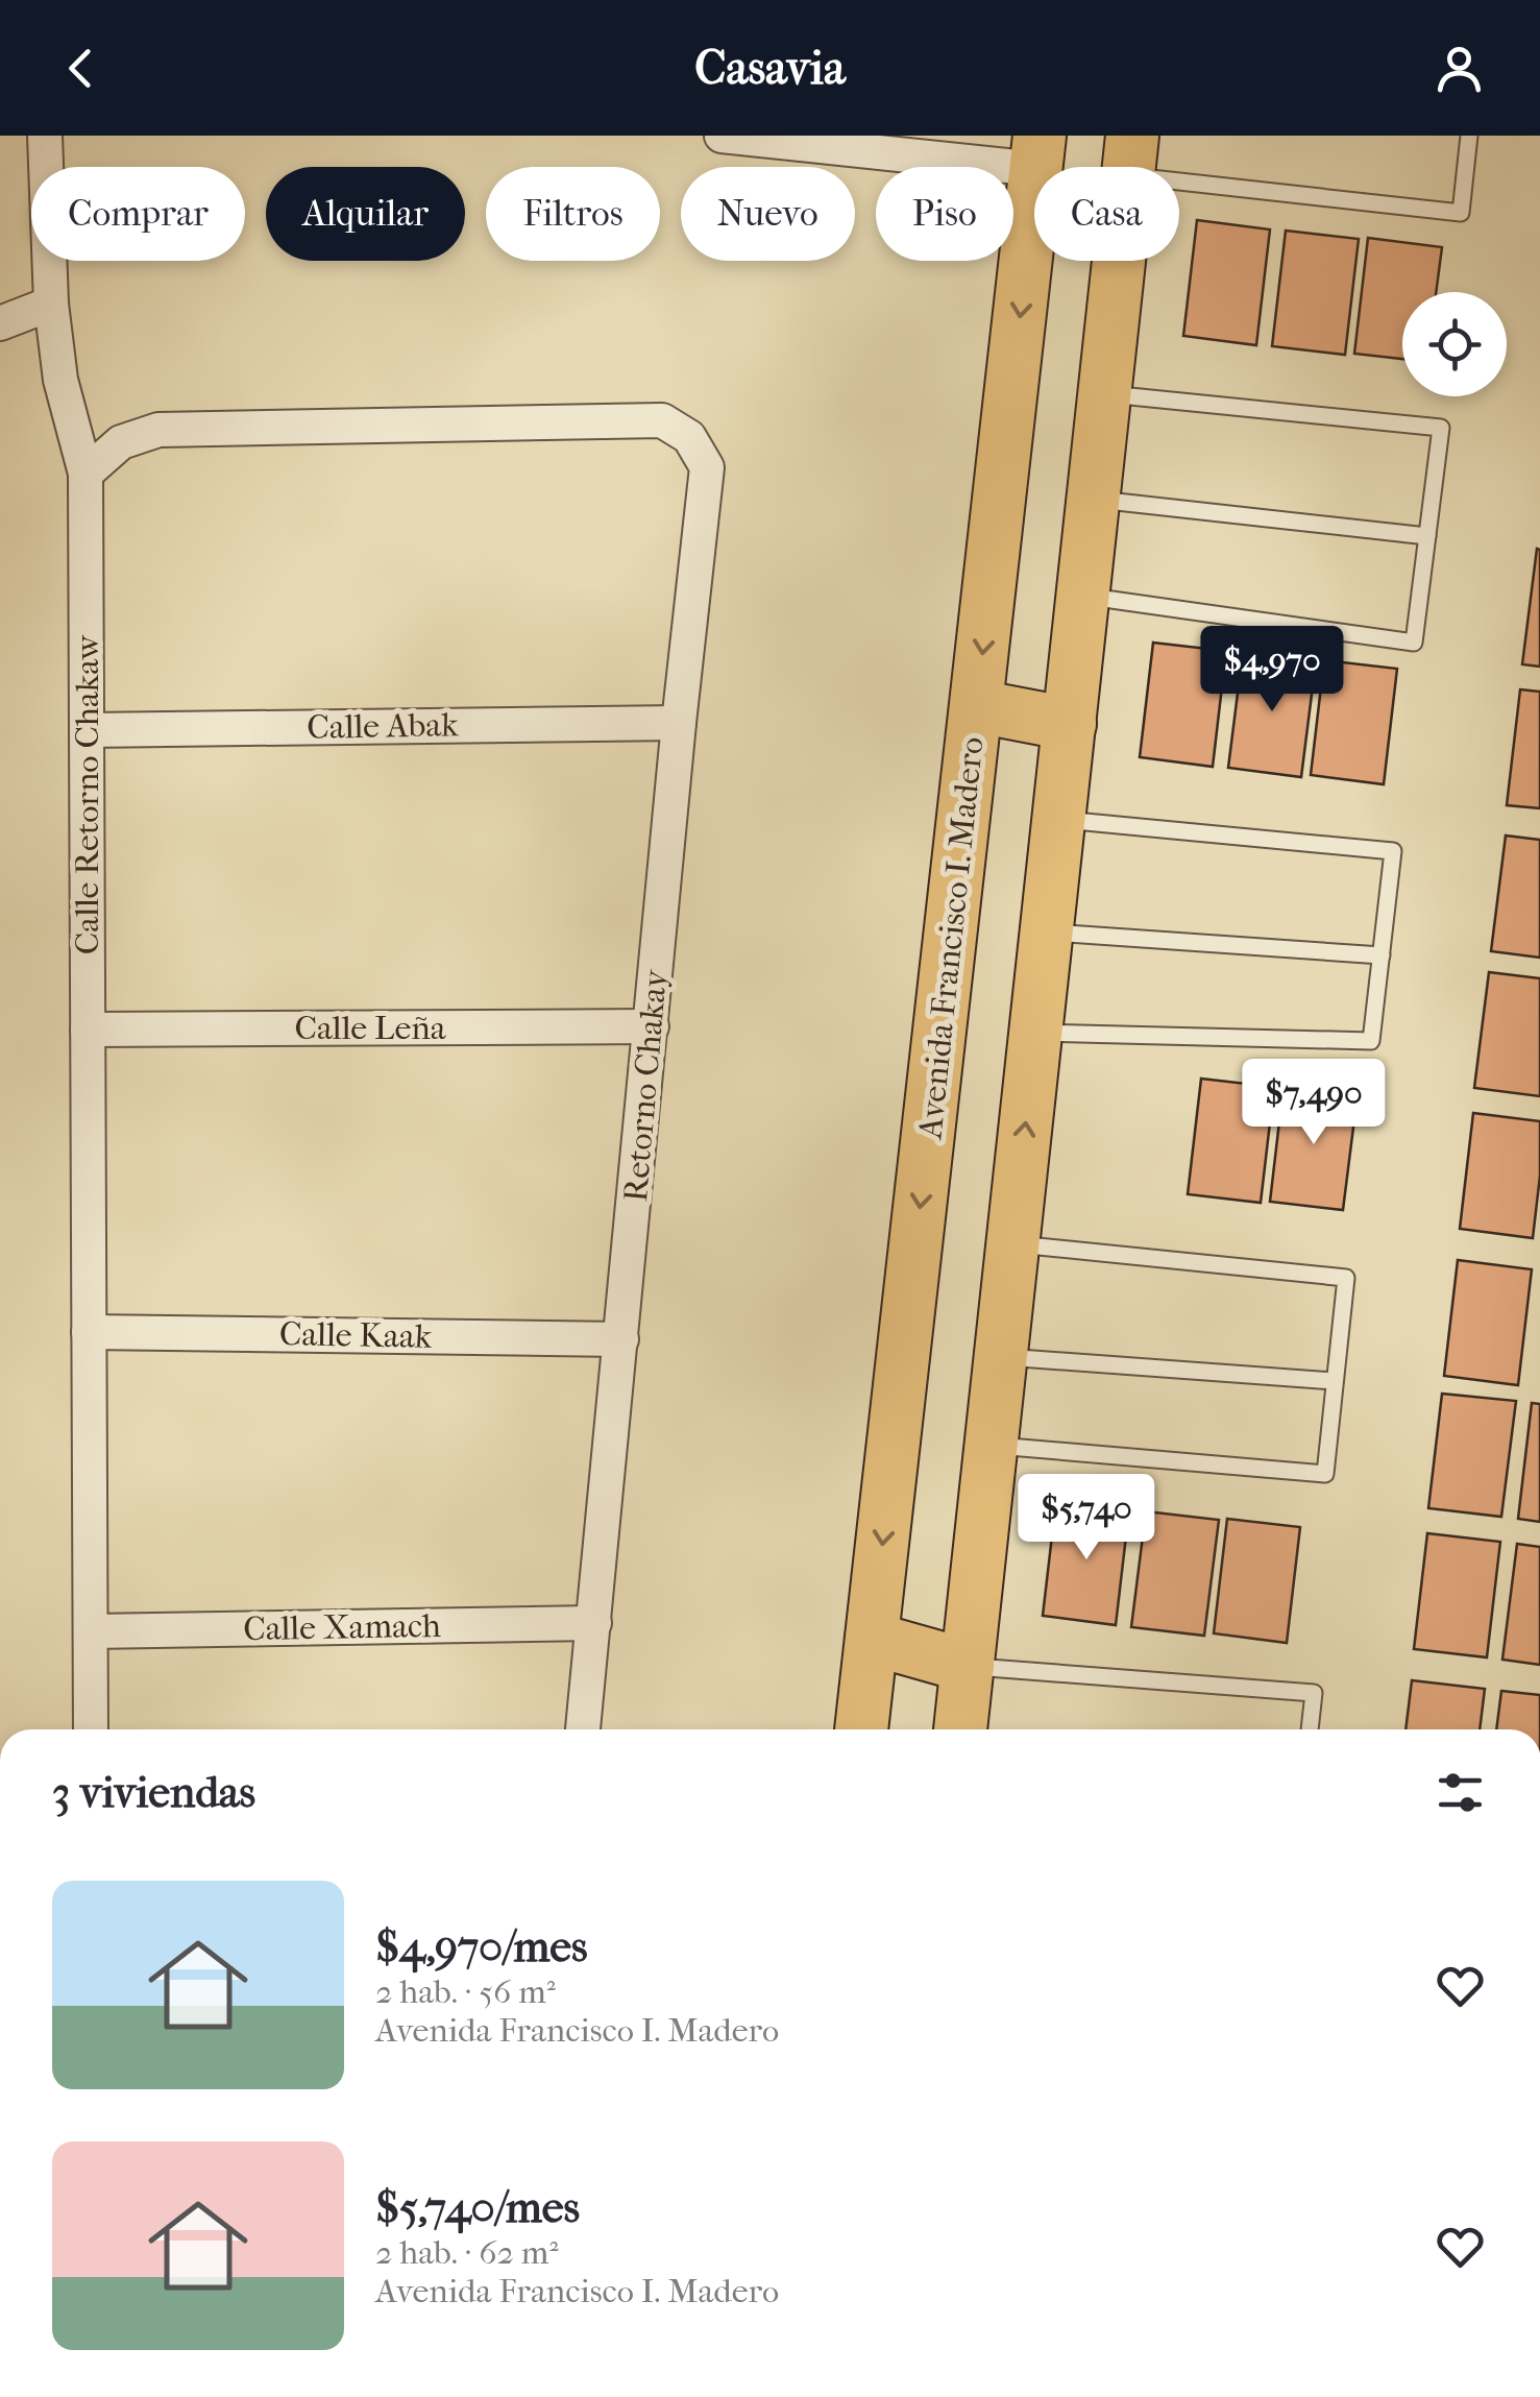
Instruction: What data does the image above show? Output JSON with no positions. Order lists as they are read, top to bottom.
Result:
{
  "streets": {
    "main road": ["Avenida Francisco I. Madero"],
    "street": [
      "Calle Abak",
      "Calle Retorno Chakaw",
      "Calle Leña",
      "Retorno Chakay",
      "Calle Kaak",
      "Calle Xamach"
    ]
  },
  "crossings": [
    ["Calle Abak", "Calle Retorno Chakaw"],
    ["Calle Abak", "Retorno Chakay"],
    ["Calle Retorno Chakaw", "Calle Leña"],
    ["Calle Retorno Chakaw", "Retorno Chakay"],
    ["Calle Retorno Chakaw", "Calle Kaak"],
    ["Calle Retorno Chakaw", "Calle Xamach"],
    ["Calle Leña", "Retorno Chakay"],
    ["Retorno Chakay", "Calle Kaak"],
    ["Retorno Chakay", "Calle Xamach"]
  ],
  "page": {
    "header": "Casavia",
    "chip": [
      "Comprar",
      "Alquilar",
      "Filtros",
      "Nuevo",
      "Piso",
      "Casa"
    ],
    "price": ["$4,970", "$7,490", "$5,740"],
    "heading": "3 viviendas",
    "list": [
      {
        "name": "$4,970/mes",
        "note": "2 hab. · 56 m² · Avenida Francisco I. Madero"
      },
      {
        "name": "$5,740/mes",
        "note": "2 hab. · 62 m² · Avenida Francisco I. Madero"
      }
    ]
  }
}
